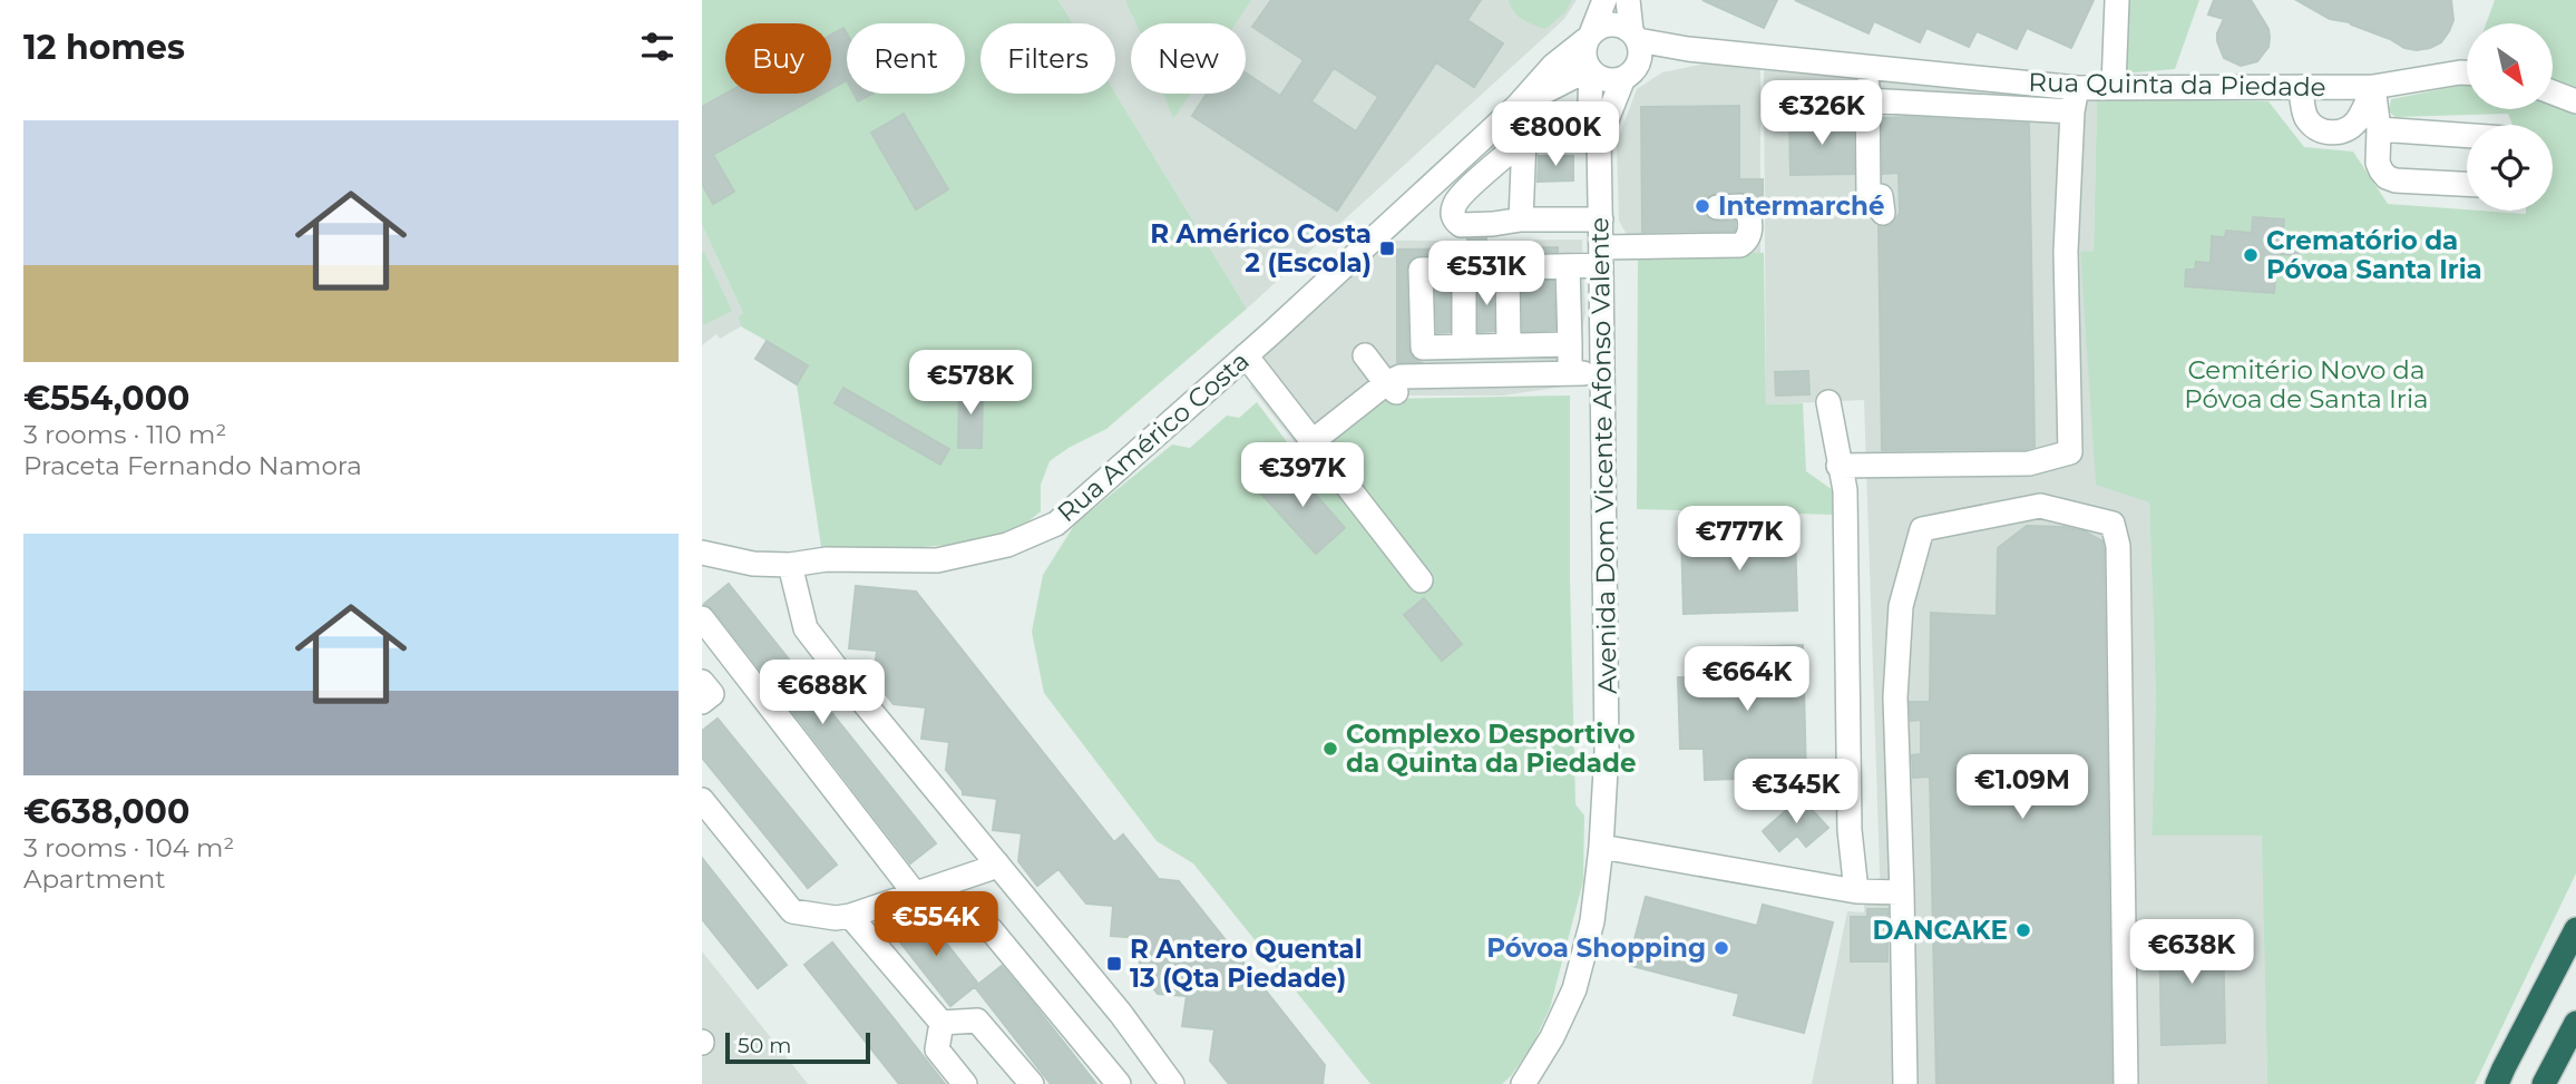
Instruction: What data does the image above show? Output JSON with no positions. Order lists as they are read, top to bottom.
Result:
{
  "streets": {
    "street": ["Rua Quinta da Piedade", "Rua Américo Costa", "Avenida Dom Vicente Afonso Valente"]
  },
  "crossings": [
    ["Rua Quinta da Piedade", "Avenida Dom Vicente Afonso Valente"]
  ],
  "parks": ["Cemitério Novo da Póvoa de Santa Iria"],
  "places": {
    "other": [
      "Intermarché",
      "Crematório da Póvoa Santa Iria",
      "Complexo Desportivo da Quinta da Piedade",
      "DANCAKE",
      "Póvoa Shopping"
    ],
    "transit": ["R Américo Costa 2 (Escola)", "R Antero Quental 13 (Qta Piedade)"]
  },
  "scale_bar": "50 m",
  "north": "bottom right",
  "page": {
    "heading": "12 homes",
    "chip": [
      "Buy",
      "Rent",
      "Filters",
      "New"
    ],
    "price": [
      "€326K",
      "€800K",
      "€531K",
      "€578K",
      "€397K",
      "€777K",
      "€664K",
      "€688K",
      "€1.09M",
      "€345K",
      "€554K",
      "€638K"
    ],
    "list": [
      {
        "name": "€554,000",
        "note": "3 rooms · 110 m² · Praceta Fernando Namora"
      },
      {
        "name": "€638,000",
        "note": "3 rooms · 104 m² · Apartment"
      }
    ],
    "scale": "50 m"
  }
}
